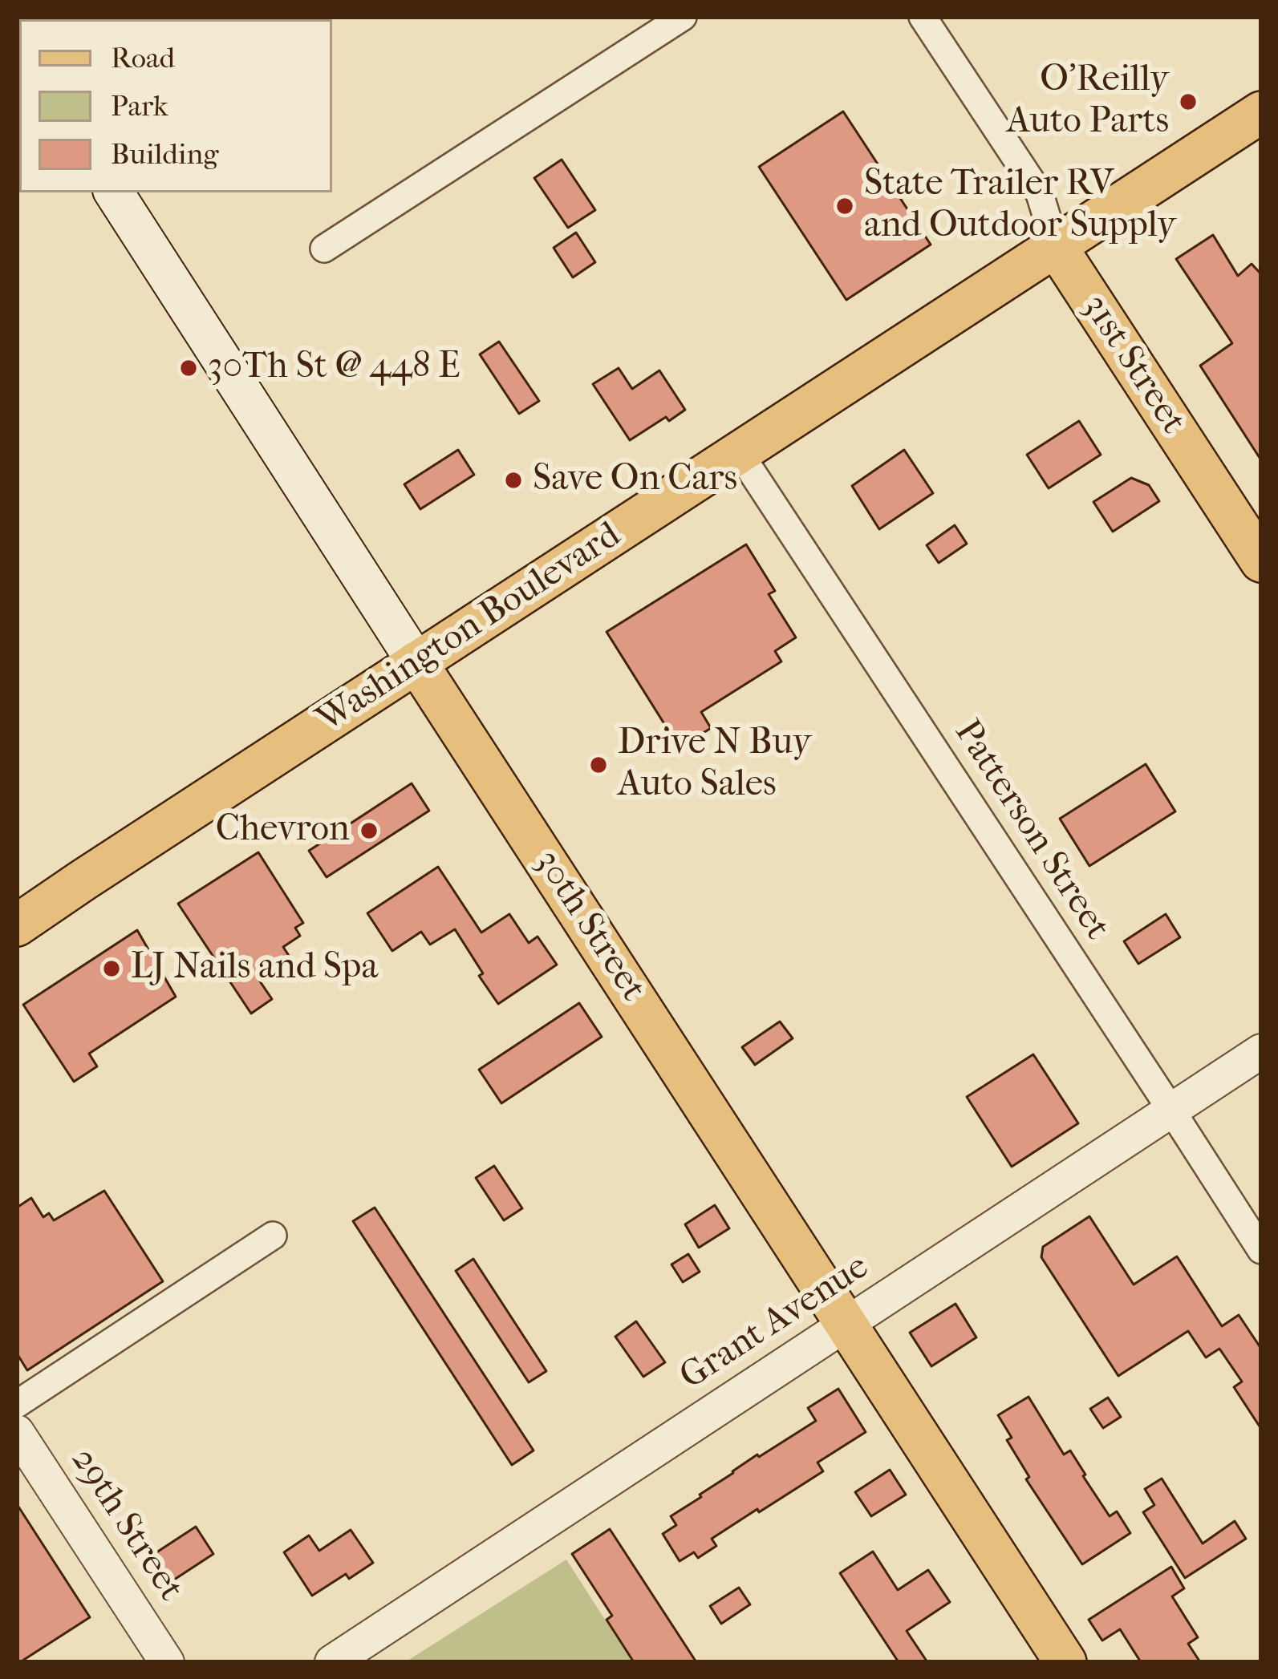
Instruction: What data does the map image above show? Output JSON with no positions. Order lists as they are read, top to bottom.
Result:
{
  "streets": {
    "main road": ["31st Street", "Washington Boulevard", "30th Street"],
    "street": ["Patterson Street", "Grant Avenue", "29th Street"]
  },
  "crossings": [
    ["31st Street", "Washington Boulevard"],
    ["Washington Boulevard", "Patterson Street"],
    ["Washington Boulevard", "30th Street"],
    ["Patterson Street", "Grant Avenue"],
    ["30th Street", "Grant Avenue"]
  ],
  "places": [
    "O'Reilly Auto Parts",
    "State Trailer RV and Outdoor Supply",
    "30Th St @ 448 E",
    "Save On Cars",
    "Drive N Buy Auto Sales",
    "Chevron",
    "LJ Nails and Spa"
  ],
  "legend": ["Road", "Park", "Building"]
}
